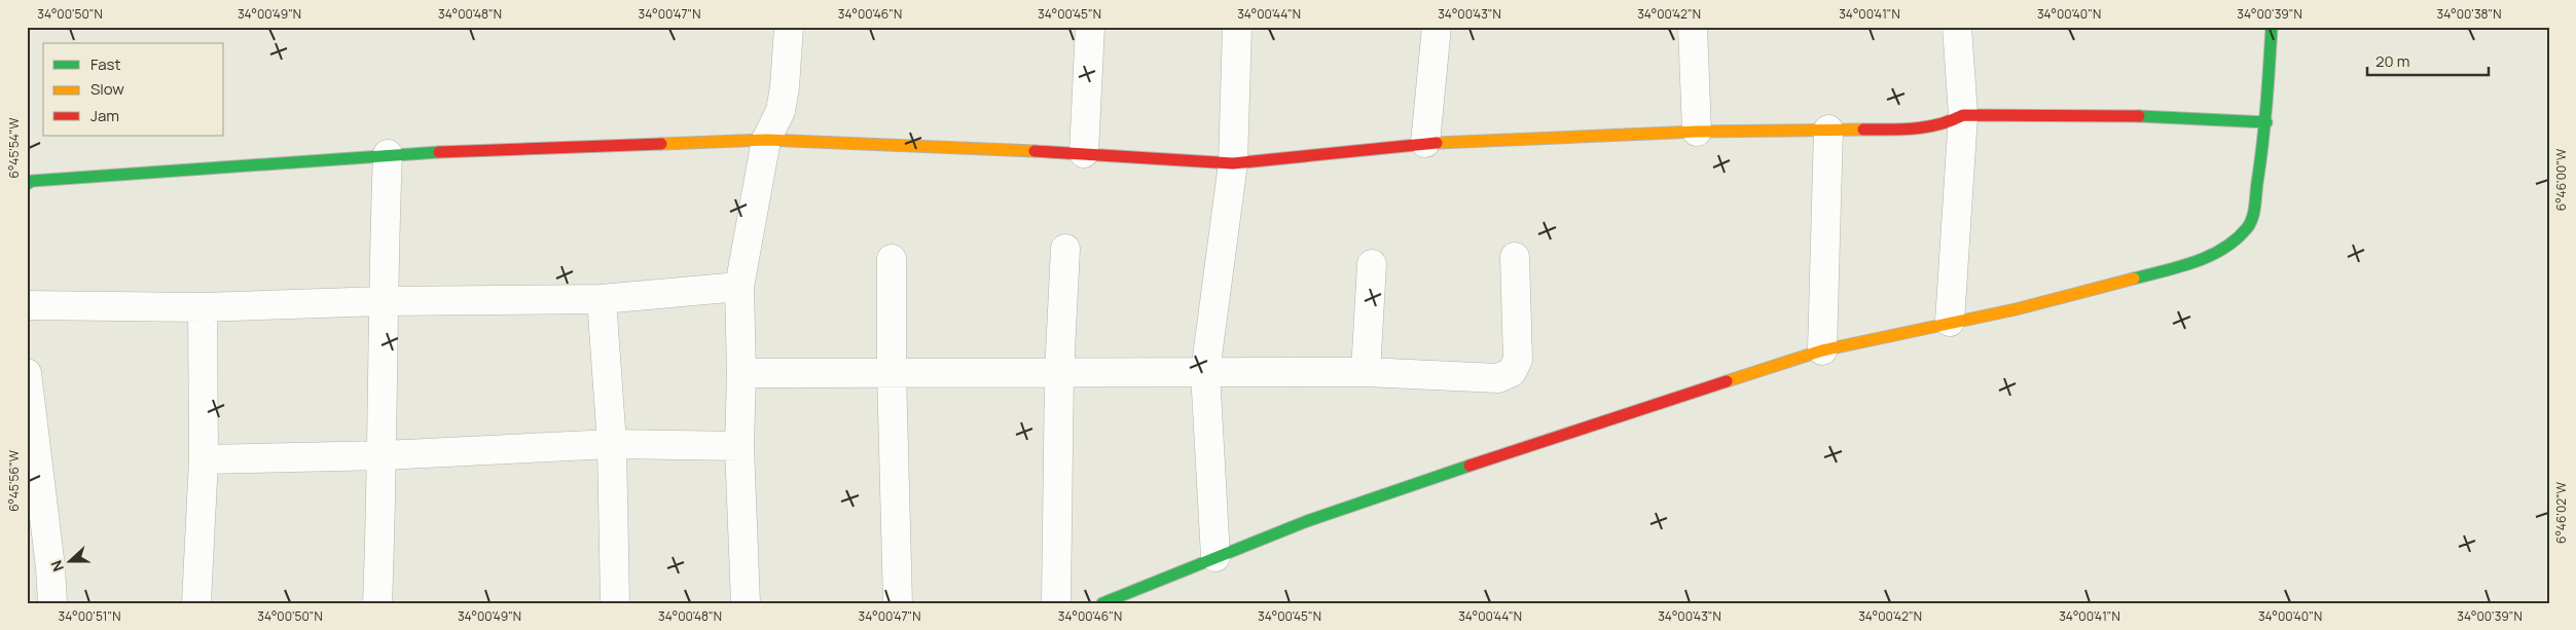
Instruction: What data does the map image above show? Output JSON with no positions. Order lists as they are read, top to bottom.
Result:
{
  "legend": ["Fast", "Slow", "Jam"],
  "scale_bar": "20 m",
  "north": "left",
  "coordinates": [
    "34°00'50\"N",
    "34°00'49\"N",
    "34°00'48\"N",
    "34°00'47\"N",
    "34°00'46\"N",
    "34°00'45\"N",
    "34°00'44\"N",
    "34°00'43\"N",
    "34°00'42\"N",
    "34°00'41\"N",
    "34°00'40\"N",
    "34°00'39\"N",
    "34°00'38\"N",
    "6°45'54\"W",
    "6°46'00\"W",
    "6°45'56\"W",
    "6°46'02\"W",
    "34°00'51\"N"
  ]
}
